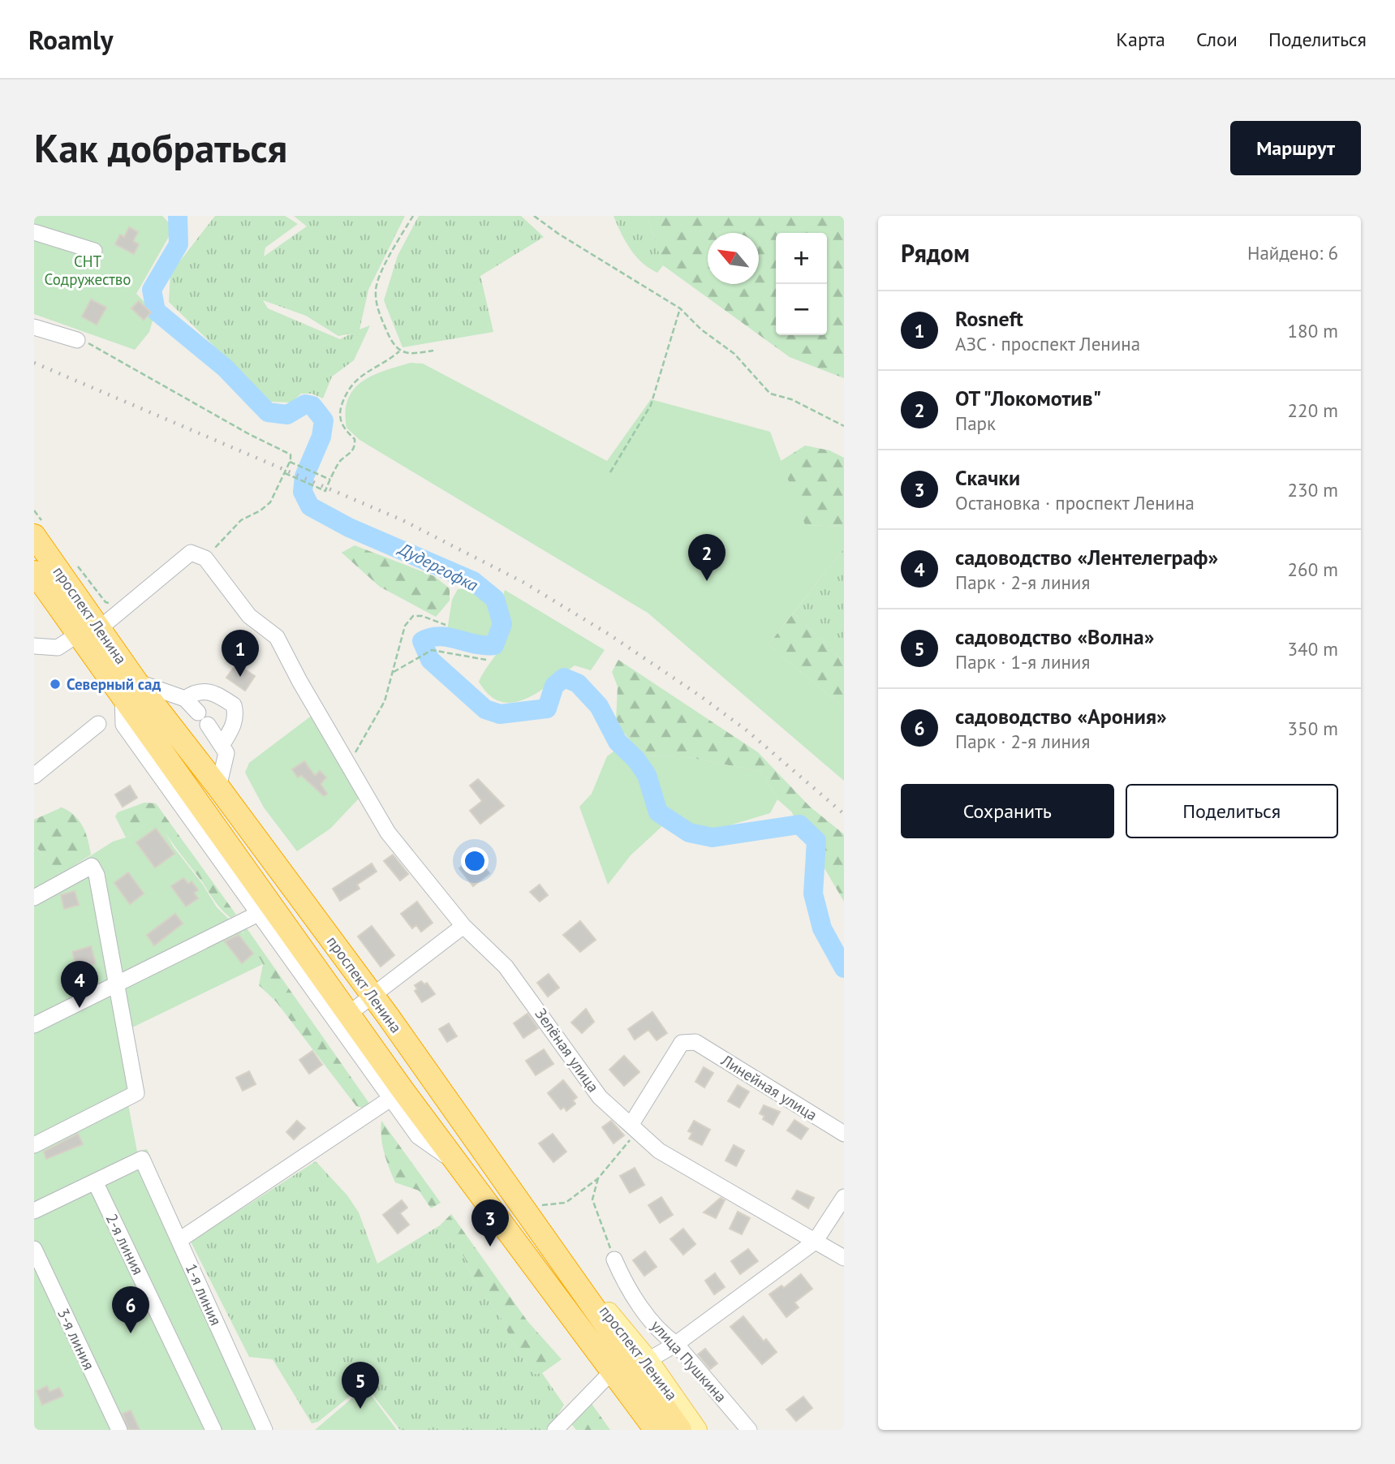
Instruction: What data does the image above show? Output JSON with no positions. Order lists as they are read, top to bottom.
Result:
{
  "streets": {
    "highway": ["проспект Ленина"],
    "street": [
      "Зелёная улица",
      "Линейная улица",
      "2-я линия",
      "1-я линия",
      "3-я линия",
      "улица Пушкина"
    ]
  },
  "crossings": [
    ["Зелёная улица", "Линейная улица"],
    ["2-я линия", "1-я линия"]
  ],
  "water": ["Дудергофка"],
  "parks": ["СНТ Содружество"],
  "places": ["Северный сад"],
  "north": "top left",
  "page": {
    "header": "Roamly",
    "nav": ["Карта", "Слои", "Поделиться"],
    "buttons": [
      "Маршрут",
      ["Сохранить", "Поделиться"]
    ],
    "title": "Как добраться",
    "heading": ["Рядом", "Найдено: 6"],
    "map_buttons": ["+", "−"],
    "list": [
      {
        "mark": "1",
        "name": "Rosneft",
        "note": "АЗС · проспект Ленина",
        "value": "180 m"
      },
      {
        "mark": "2",
        "name": "ОТ \"Локомотив\"",
        "note": "Парк",
        "value": "220 m"
      },
      {
        "mark": "3",
        "name": "Скачки",
        "note": "Остановка · проспект Ленина",
        "value": "230 m"
      },
      {
        "mark": "4",
        "name": "садоводство «Лентелеграф»",
        "note": "Парк · 2-я линия",
        "value": "260 m"
      },
      {
        "mark": "5",
        "name": "садоводство «Волна»",
        "note": "Парк · 1-я линия",
        "value": "340 m"
      },
      {
        "mark": "6",
        "name": "садоводство «Арония»",
        "note": "Парк · 2-я линия",
        "value": "350 m"
      }
    ],
    "pins": [
      "2",
      "1",
      "4",
      "3",
      "6",
      "5"
    ]
  }
}
